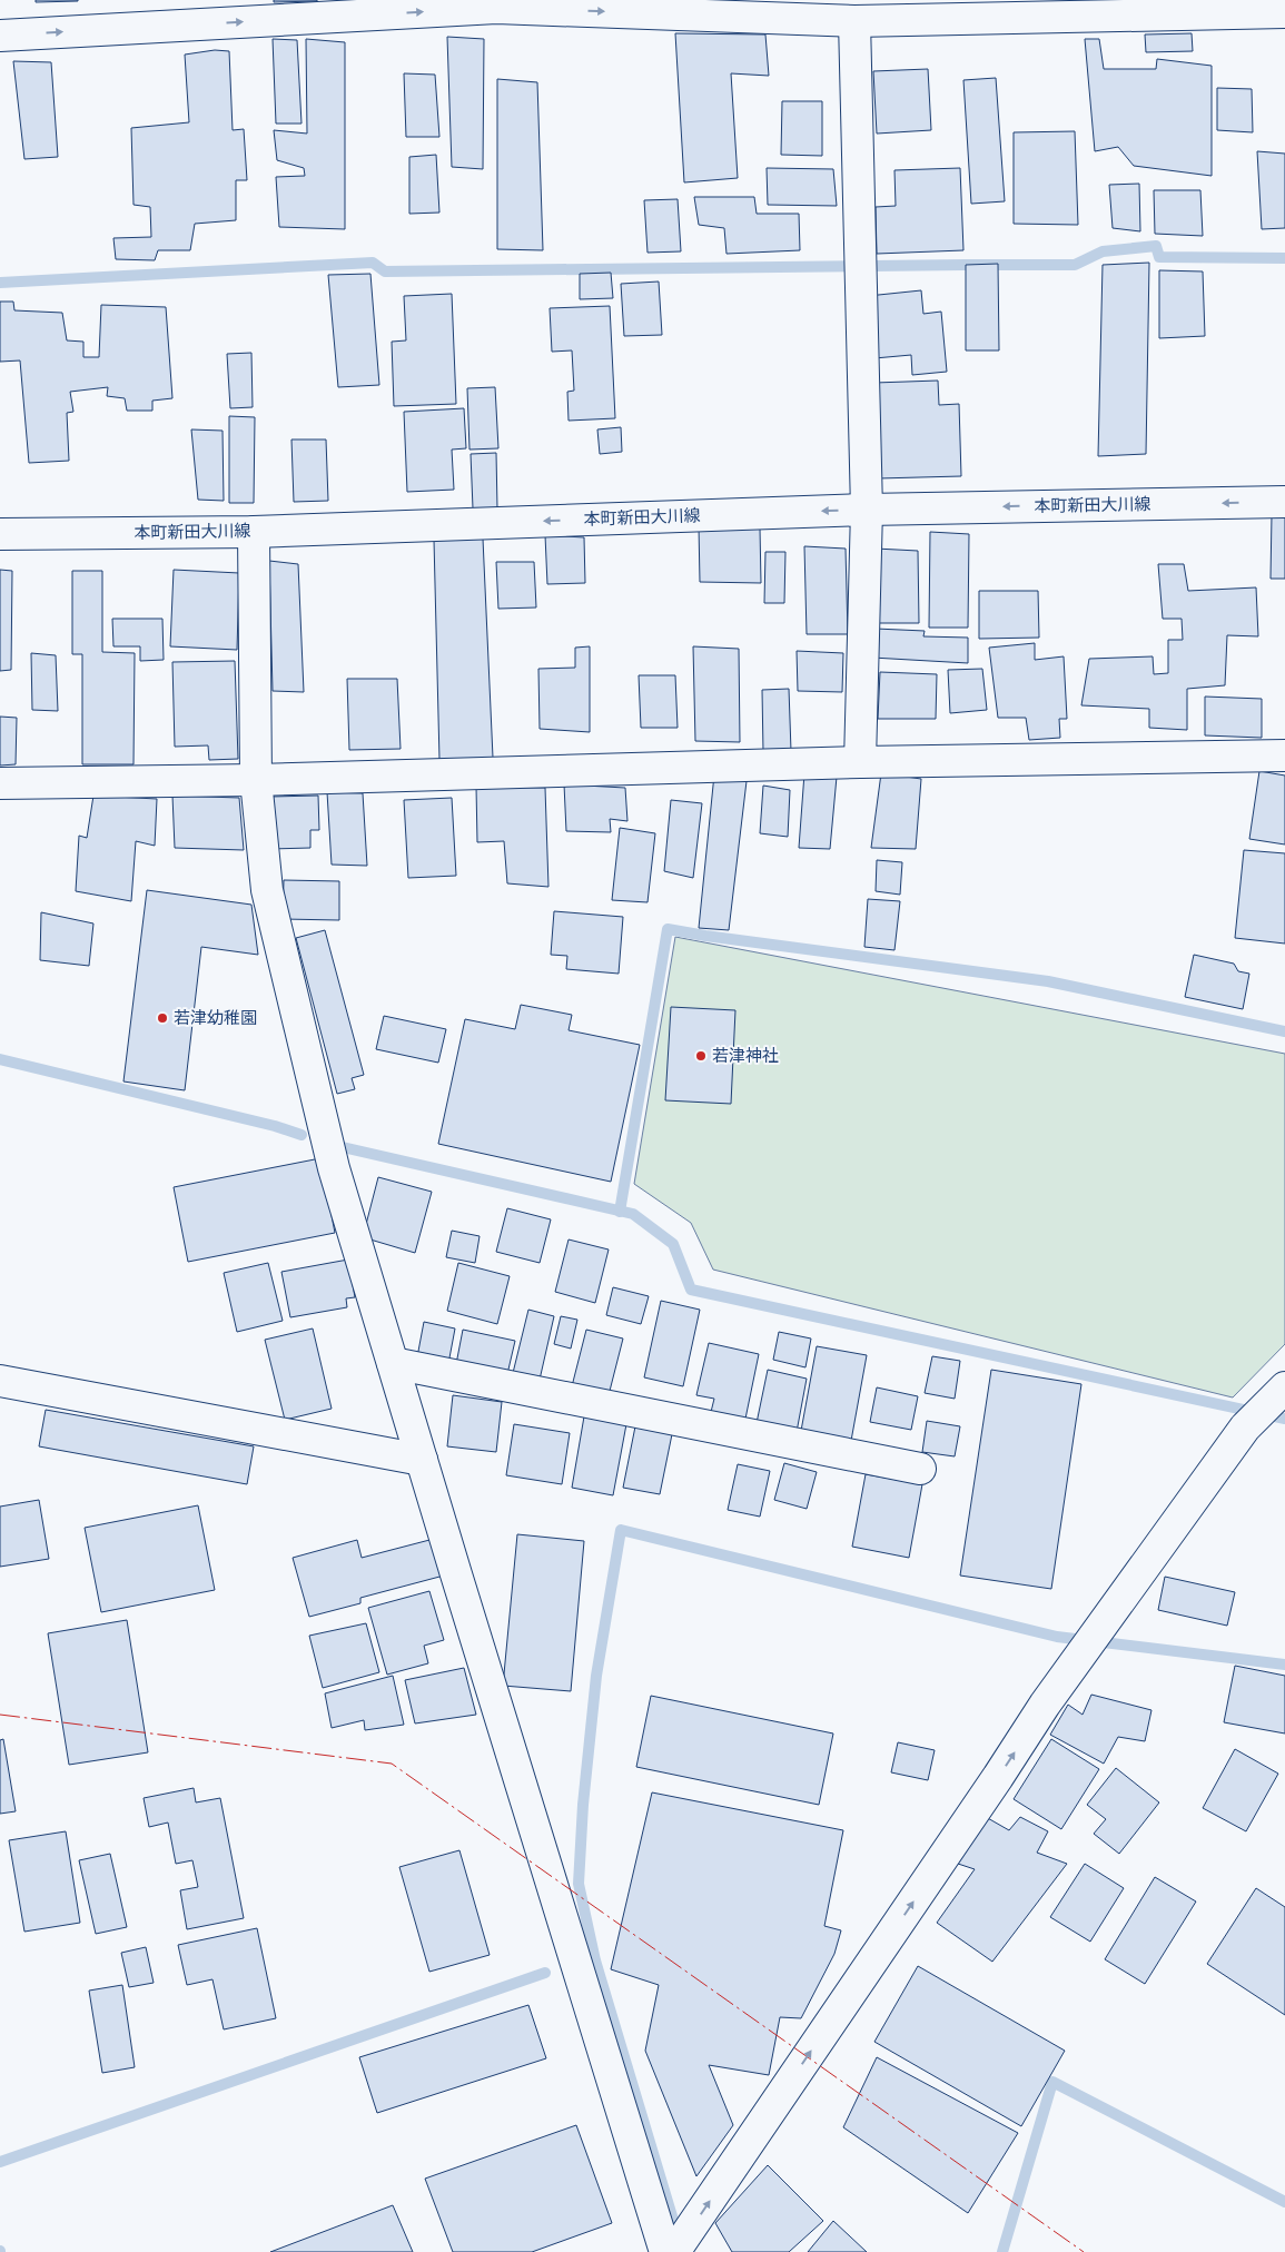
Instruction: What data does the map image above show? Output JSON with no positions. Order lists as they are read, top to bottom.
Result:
{
  "streets": {
    "street": ["本町新田大川線"]
  },
  "places": ["若津幼稚園", "若津神社"]
}
